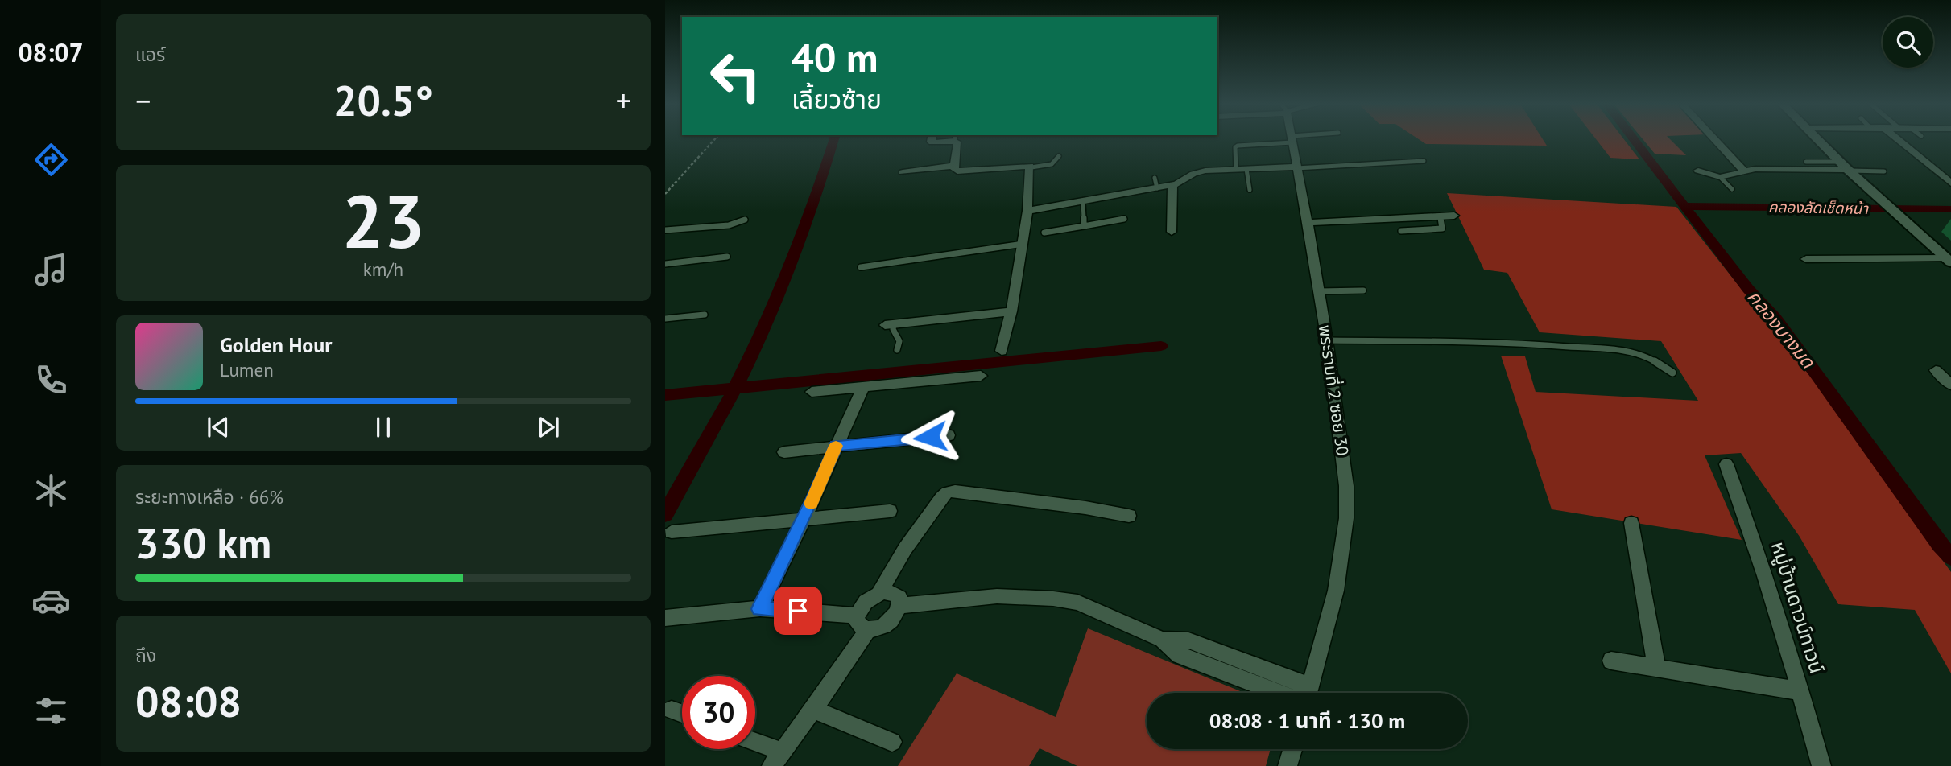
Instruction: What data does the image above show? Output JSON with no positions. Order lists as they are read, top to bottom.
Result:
{
  "streets": {
    "street": ["พระรามที่ 2 ซอย 30", "หมู่บ้านดาวน์ทาวน์"]
  },
  "water": ["คลองลัดเช็ดหน้า", "คลองบางมด"],
  "page": {
    "tabs": "08:07",
    "tile": [
      "แอร์",
      ["23", "km/h"],
      ["ระยะทางเหลือ · 66%", "330 km"],
      ["ถึง", "08:08"]
    ],
    "turn": ["40 m", "เลี้ยวซ้าย"],
    "heat": ["−", "20.5°", "+"],
    "song": ["Golden Hour", "Lumen"],
    "limit": "30",
    "trip": "08:08 · 1 นาที · 130 m"
  }
}
